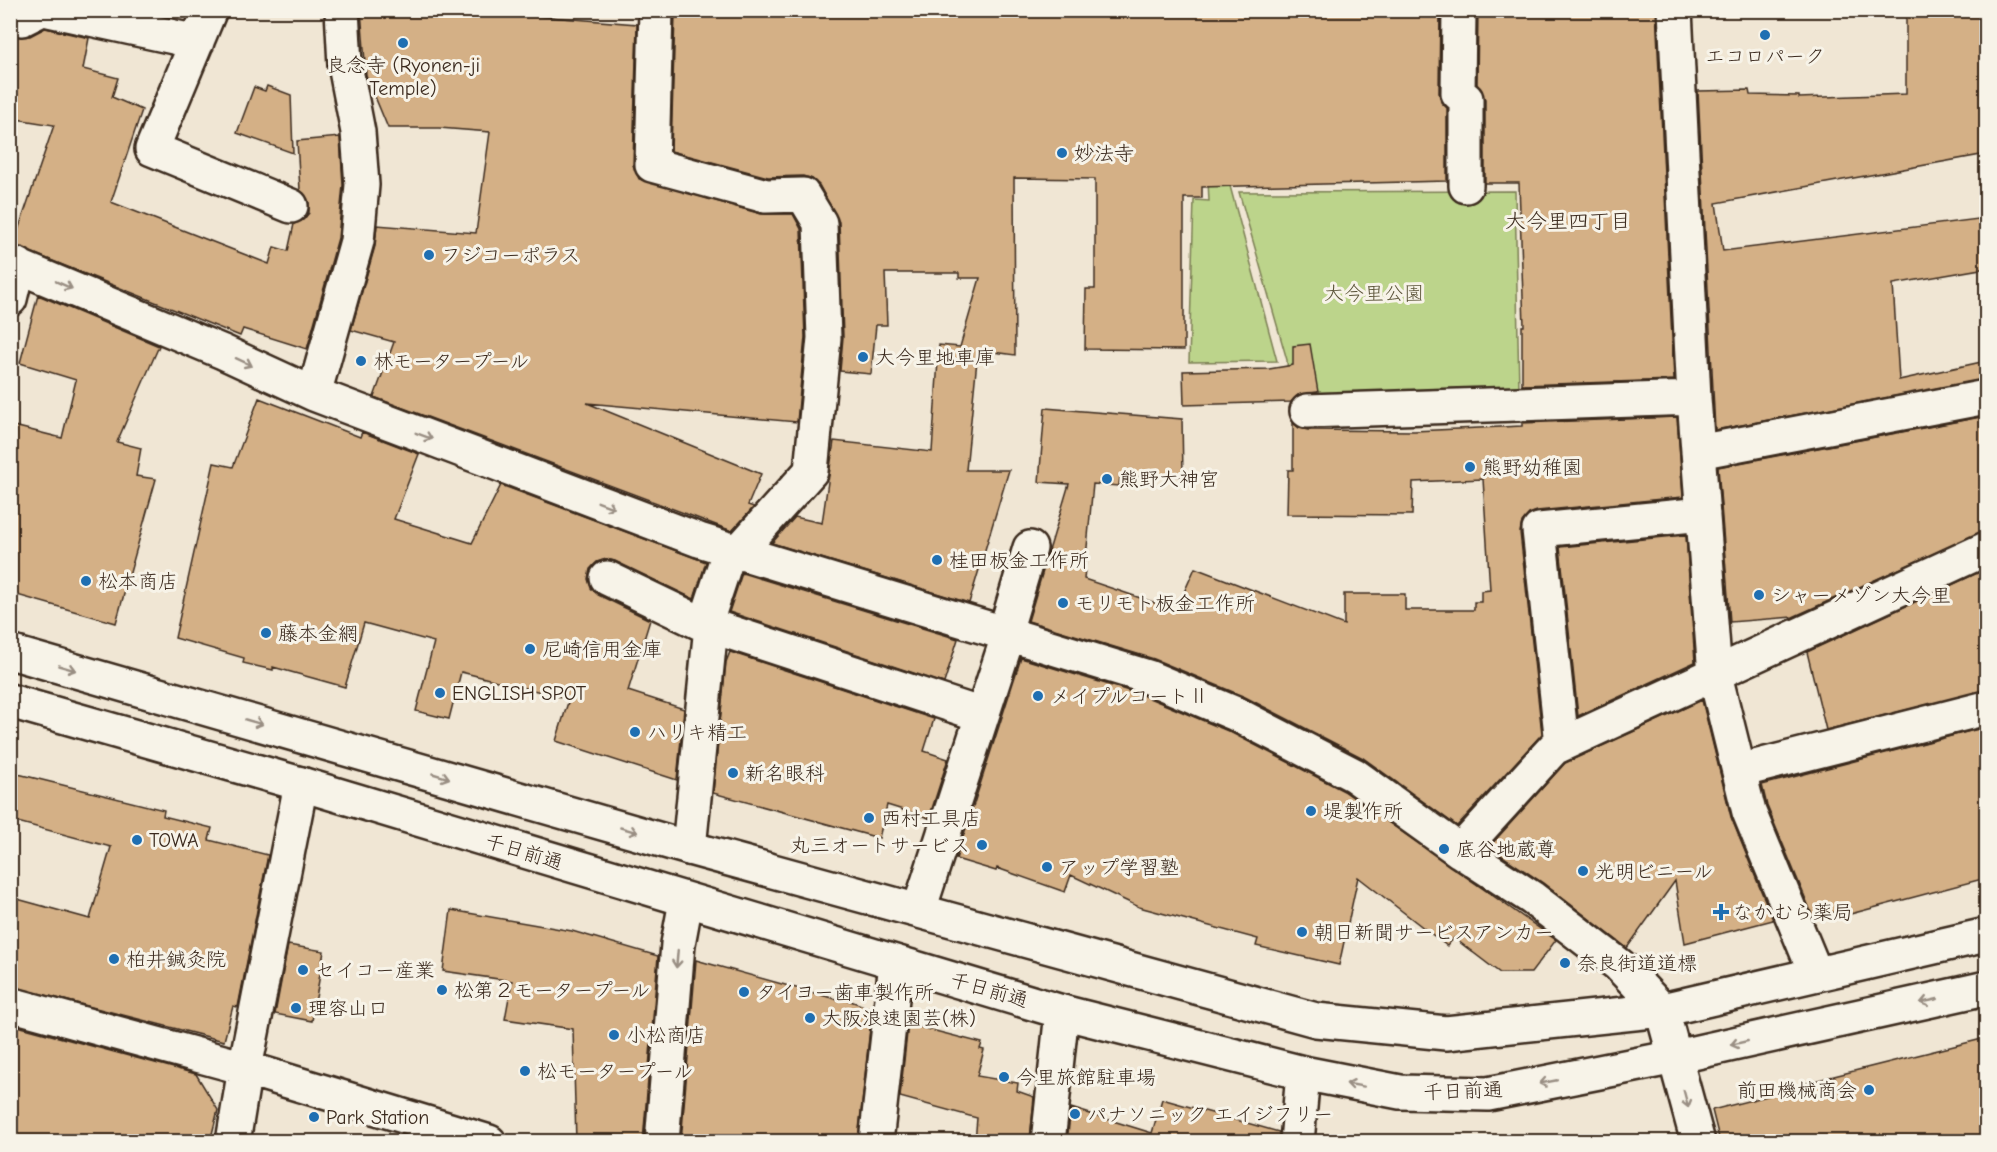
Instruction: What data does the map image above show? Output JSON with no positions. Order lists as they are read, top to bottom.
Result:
{
  "streets": {
    "main road": ["千日前通"]
  },
  "districts": ["大今里四丁目"],
  "parks": ["大今里公園"],
  "places": {
    "other": [
      "エコロパーク",
      "良念寺 (Ryonen-ji Temple)",
      "妙法寺",
      "フジコーポラス",
      "大今里地車庫",
      "林モータープール",
      "熊野幼稚園",
      "熊野大神宮",
      "桂田板金工作所",
      "松本商店",
      "シャーメゾン大今里",
      "モリモト板金工作所",
      "藤本金網",
      "尼崎信用金庫",
      "ENGLISH SPOT",
      "メイプルコートⅡ",
      "ハリキ精工",
      "新名眼科",
      "堤製作所",
      "西村工具店",
      "TOWA",
      "丸三オートサービス",
      "底谷地蔵尊",
      "アップ学習塾",
      "光明ビニール",
      "朝日新聞サービスアンカー",
      "柏井鍼灸院",
      "奈良街道道標",
      "セイコー産業",
      "松第２モータープール",
      "タイヨー歯車製作所",
      "理容山口",
      "大阪浪速園芸(株)",
      "小松商店",
      "松モータープール",
      "今里旅館駐車場",
      "前田機械商会",
      "パナソニック エイジフリー",
      "Park Station"
    ],
    "health": ["なかむら薬局"]
  }
}
